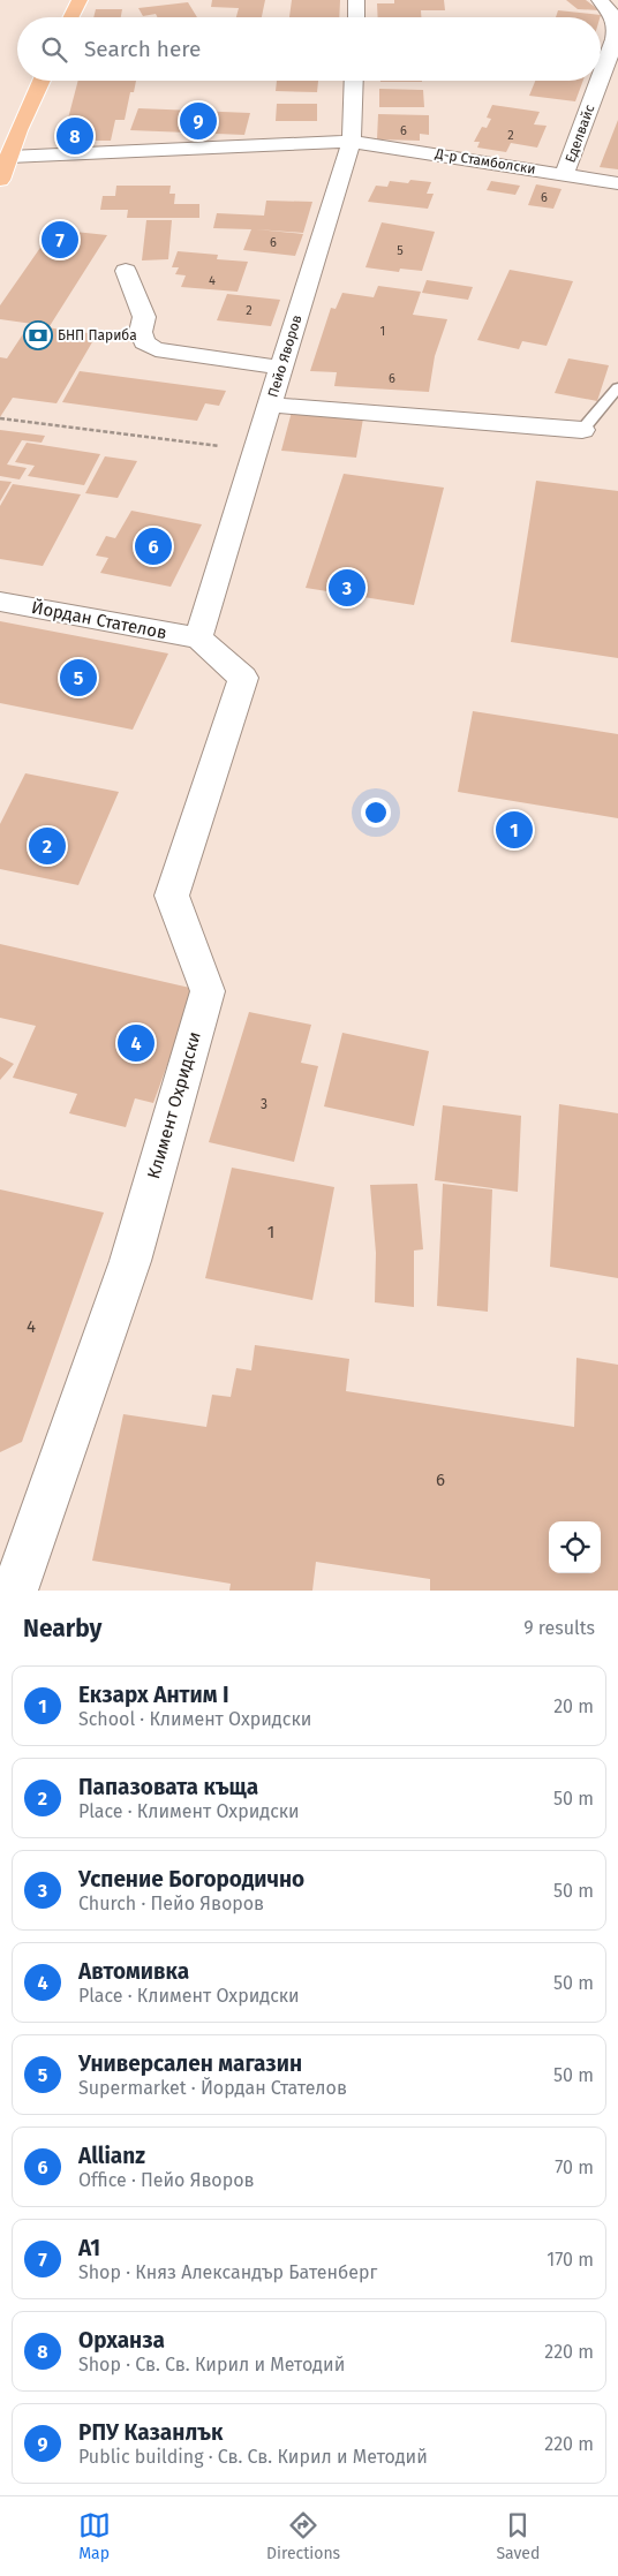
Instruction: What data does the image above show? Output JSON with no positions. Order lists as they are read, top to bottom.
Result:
{
  "streets": {
    "street": [
      "Еделвайс",
      "Д-р Стамболски",
      "Пейо Яворов",
      "Йордан Стателов",
      "Климент Охридски"
    ]
  },
  "crossings": [
    ["Еделвайс", "Д-р Стамболски"],
    ["Д-р Стамболски", "Пейо Яворов"],
    ["Пейо Яворов", "Йордан Стателов"],
    ["Пейо Яворов", "Климент Охридски"],
    ["Йордан Стателов", "Климент Охридски"]
  ],
  "places": {
    "bank": ["БНП Париба"]
  },
  "house_numbers": [
    "6",
    "2",
    "6",
    "6",
    "5",
    "4",
    "2",
    "1",
    "6",
    "3",
    "1",
    "4",
    "6"
  ],
  "page": {
    "search": "Search here",
    "pins": [
      "9",
      "8",
      "7",
      "6",
      "3",
      "5",
      "1",
      "2",
      "4"
    ],
    "heading": ["Nearby", "9 results"],
    "list": [
      {
        "mark": "1",
        "name": "Екзарх Антим I",
        "note": "School · Климент Охридски",
        "value": "20 m"
      },
      {
        "mark": "2",
        "name": "Папазовата къща",
        "note": "Place · Климент Охридски",
        "value": "50 m"
      },
      {
        "mark": "3",
        "name": "Успение Богородично",
        "note": "Church · Пейо Яворов",
        "value": "50 m"
      },
      {
        "mark": "4",
        "name": "Автомивка",
        "note": "Place · Климент Охридски",
        "value": "50 m"
      },
      {
        "mark": "5",
        "name": "Универсален магазин",
        "note": "Supermarket · Йордан Стателов",
        "value": "50 m"
      },
      {
        "mark": "6",
        "name": "Allianz",
        "note": "Office · Пейо Яворов",
        "value": "70 m"
      },
      {
        "mark": "7",
        "name": "A1",
        "note": "Shop · Княз Александър Батенберг",
        "value": "170 m"
      },
      {
        "mark": "8",
        "name": "Орханза",
        "note": "Shop · Св. Св. Кирил и Методий",
        "value": "220 m"
      },
      {
        "mark": "9",
        "name": "РПУ Казанлък",
        "note": "Public building · Св. Св. Кирил и Методий",
        "value": "220 m"
      }
    ],
    "nav": ["Map", "Directions", "Saved"]
  }
}
